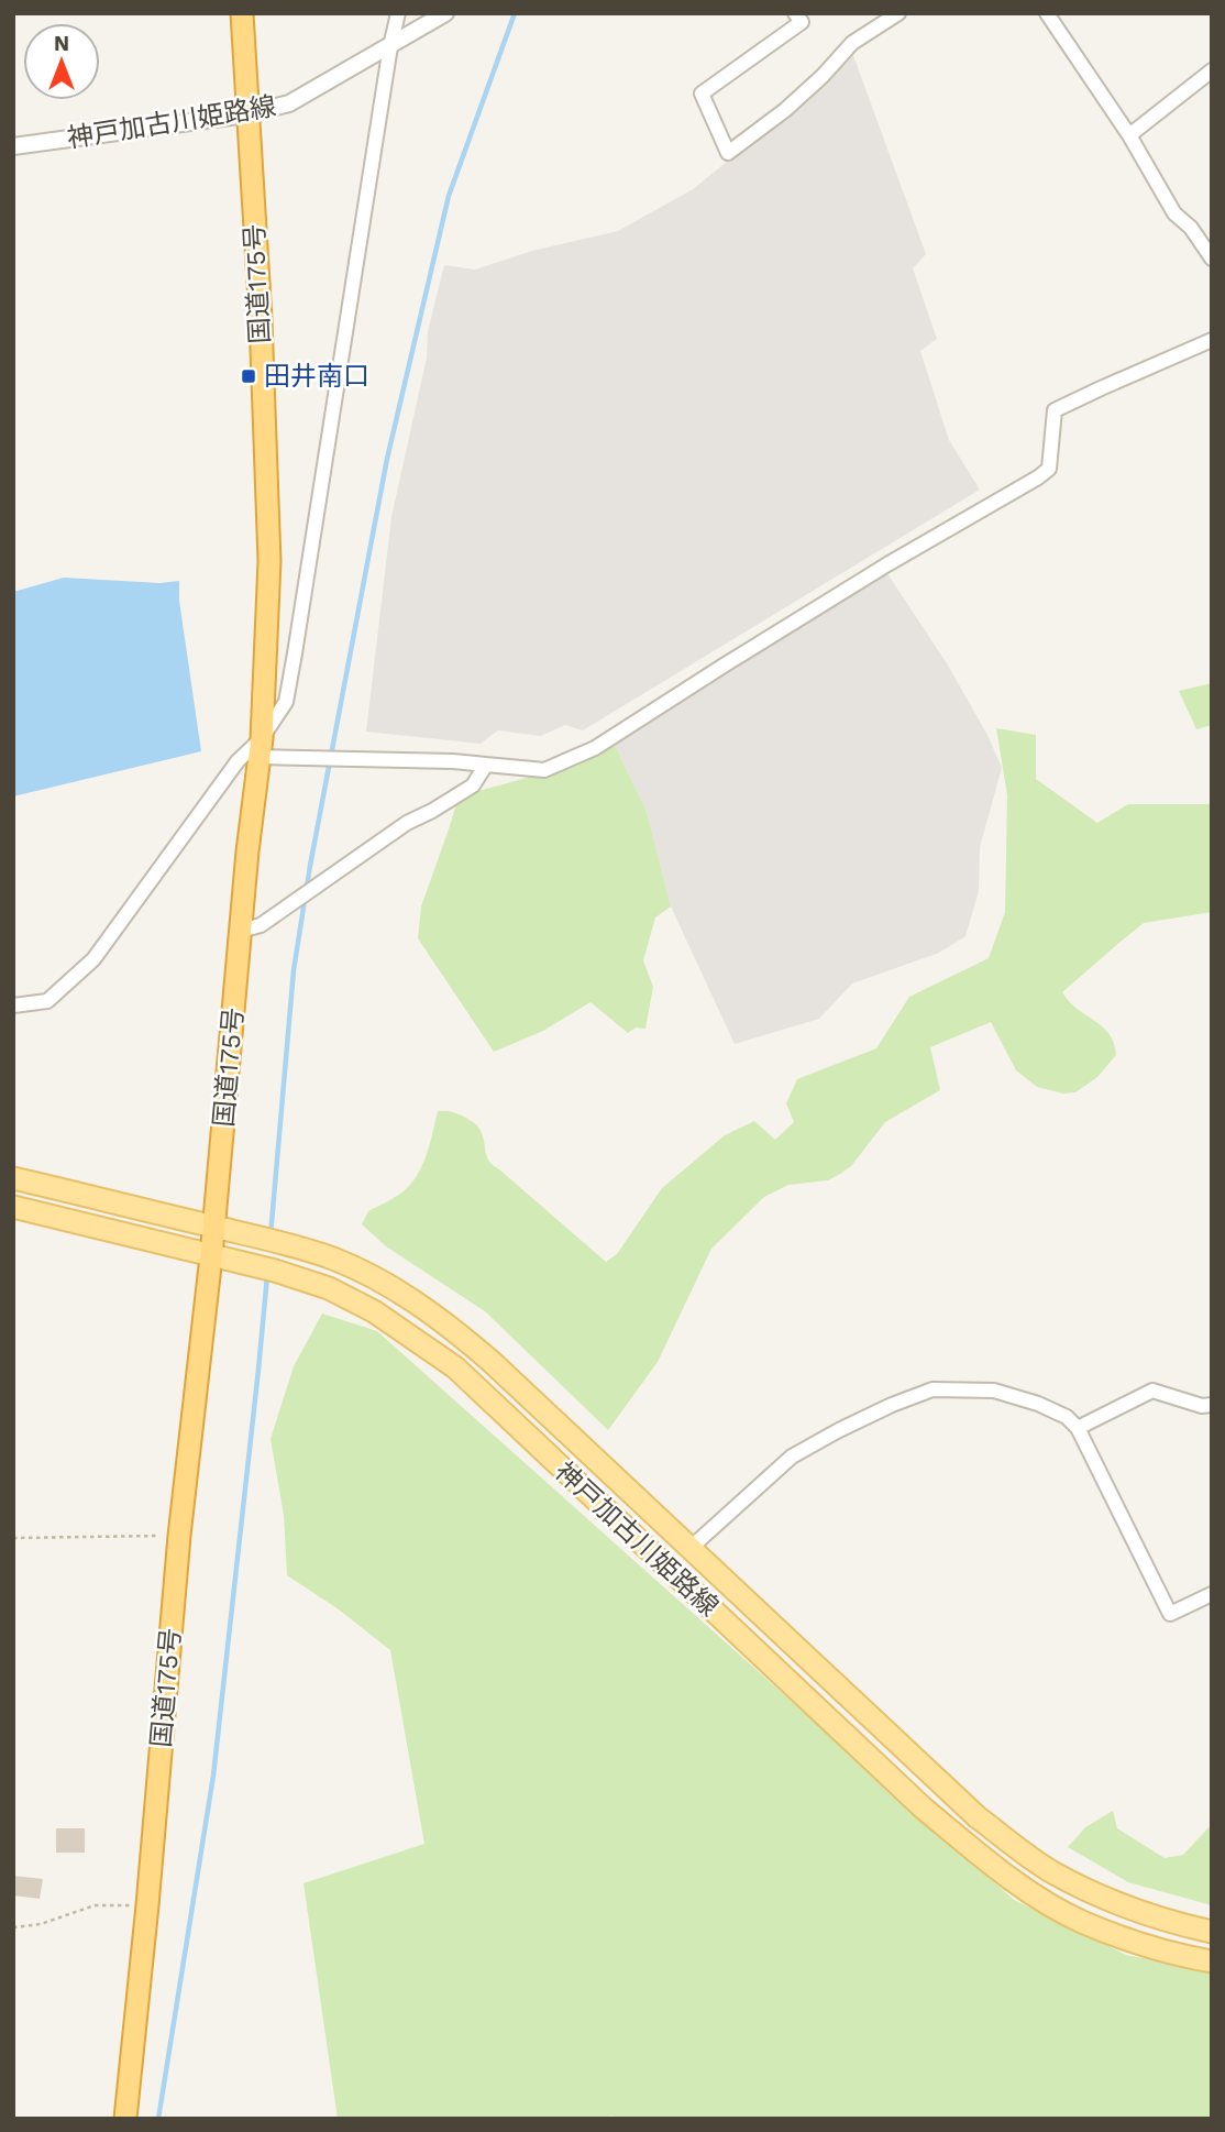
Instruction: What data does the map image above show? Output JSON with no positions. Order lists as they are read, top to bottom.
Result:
{
  "streets": {
    "highway": ["国道175号"],
    "main road": ["神戸加古川姫路線"]
  },
  "crossings": [
    ["神戸加古川姫路線", "国道175号"]
  ],
  "places": {
    "transit": ["田井南口"]
  },
  "north": "top"
}
